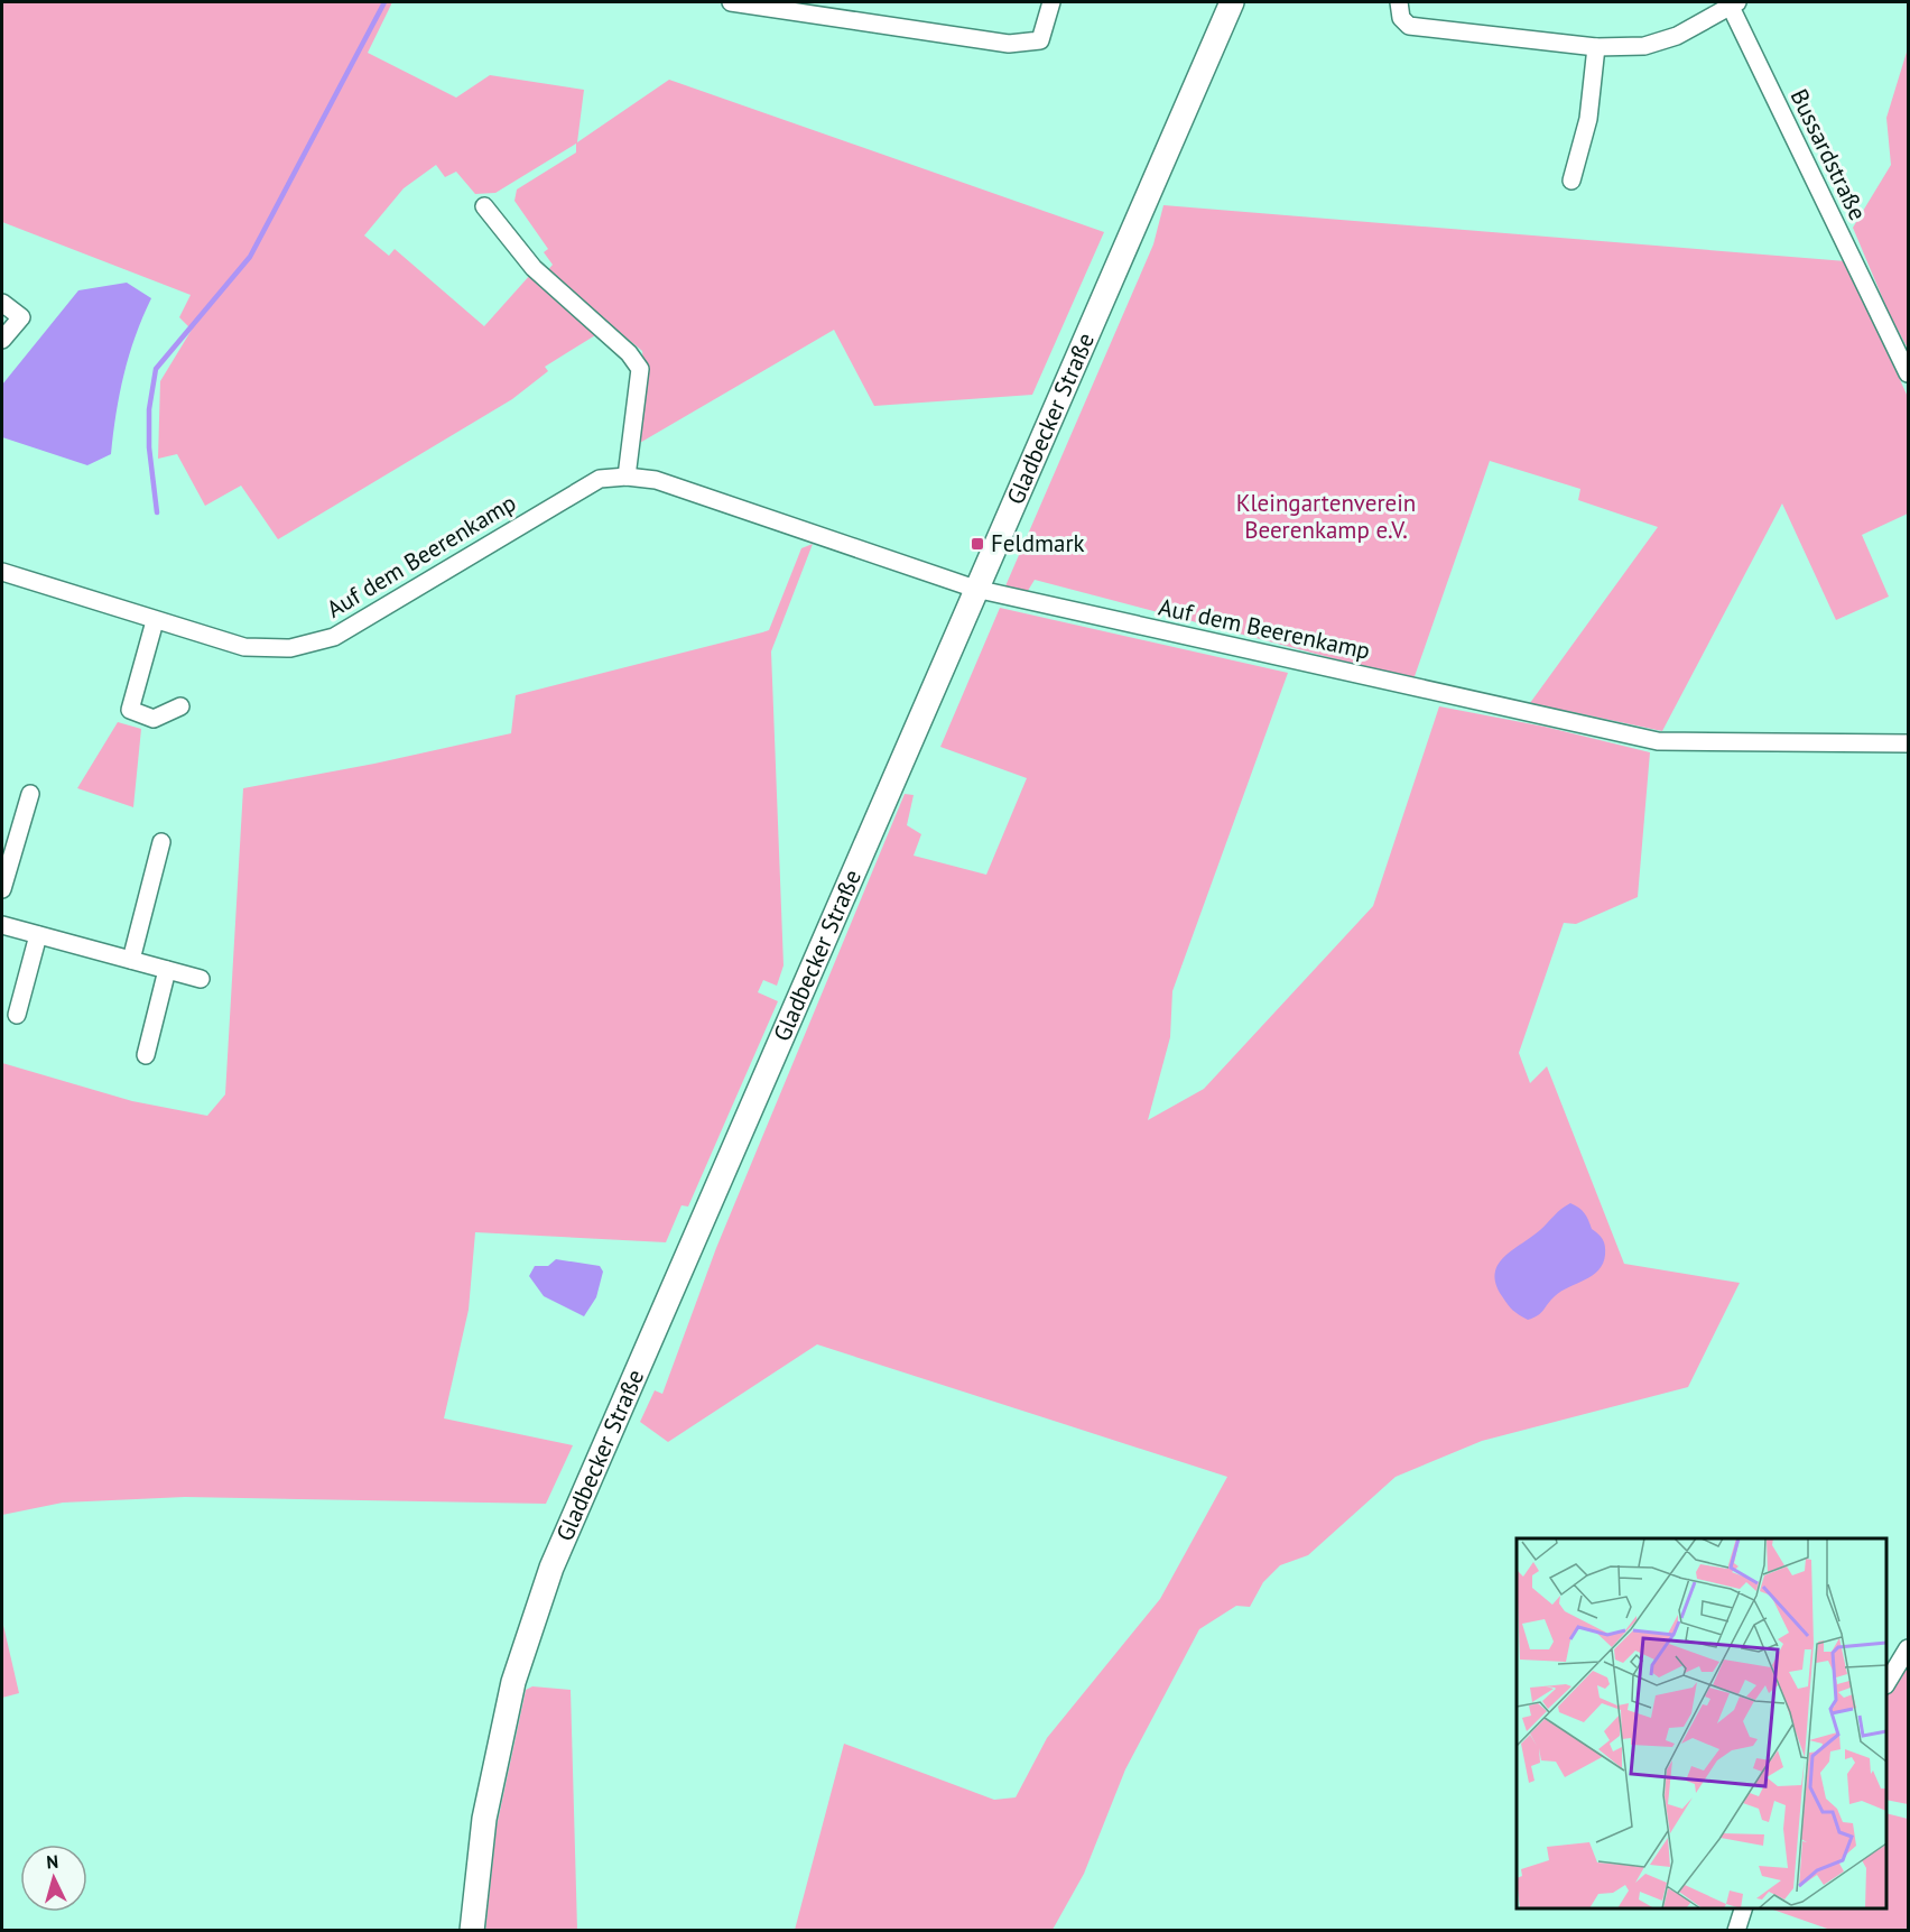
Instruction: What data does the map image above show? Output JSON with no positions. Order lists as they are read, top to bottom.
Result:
{
  "streets": {
    "main road": ["Gladbecker Straße"],
    "street": ["Bussardstraße", "Auf dem Beerenkamp"]
  },
  "crossings": [
    ["Gladbecker Straße", "Auf dem Beerenkamp"]
  ],
  "parks": ["Kleingartenverein Beerenkamp e.V."],
  "places": {
    "transit": ["Feldmark"]
  },
  "north": "top"
}
